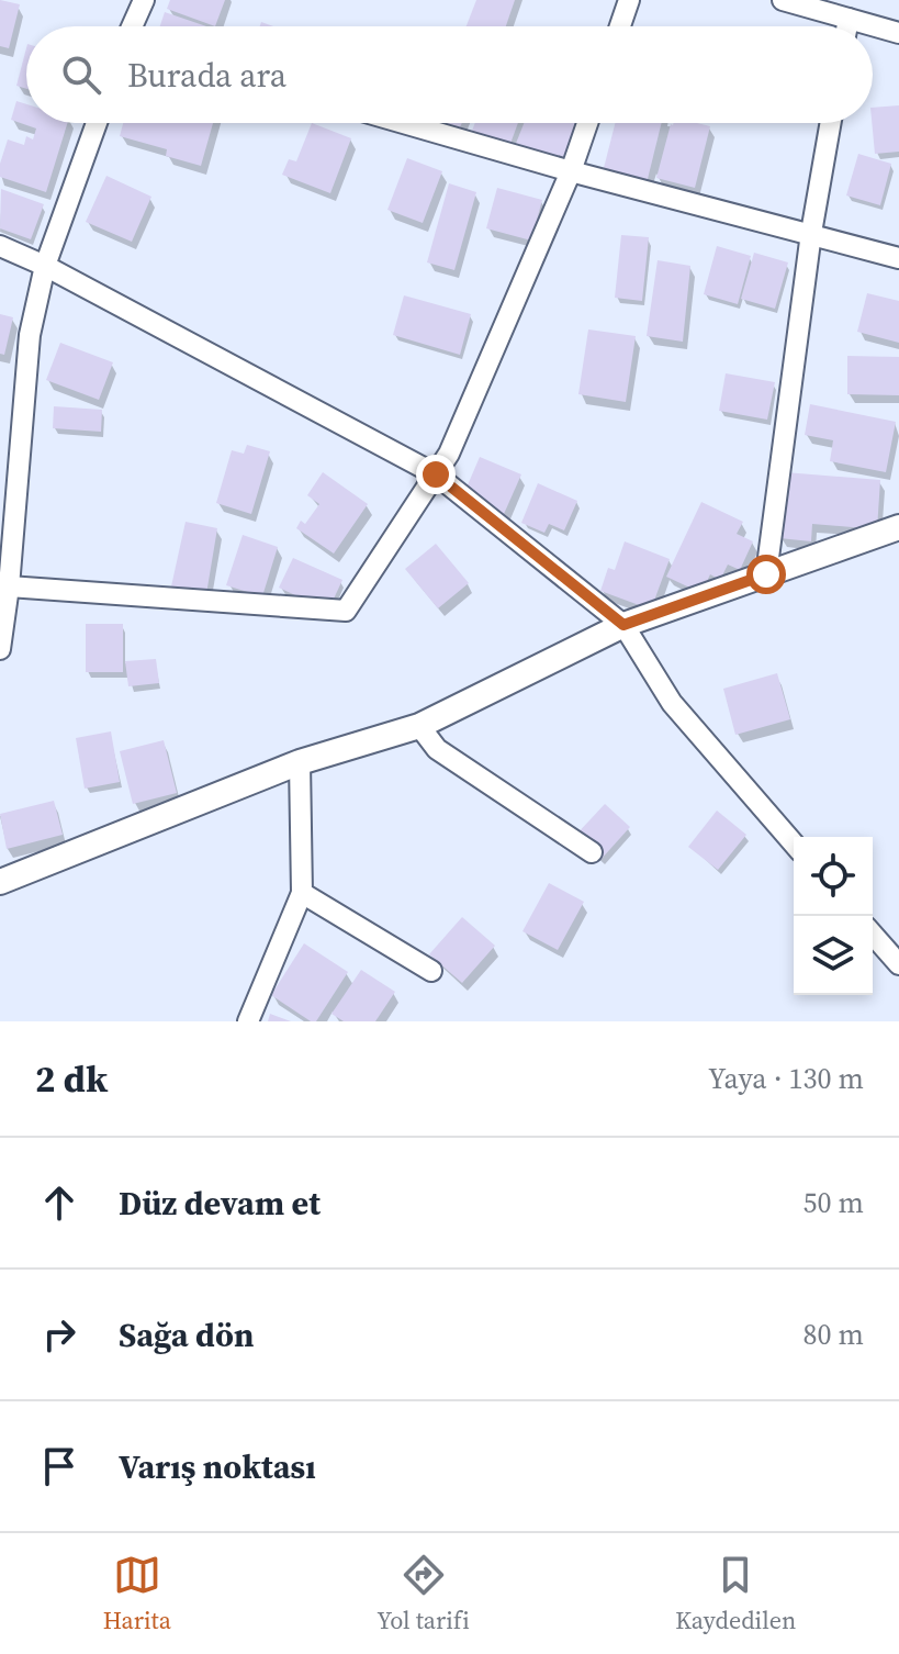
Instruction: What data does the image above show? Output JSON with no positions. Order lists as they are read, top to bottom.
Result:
{
  "page": {
    "search": "Burada ara",
    "heading": ["2 dk", "Yaya · 130 m"],
    "list": [
      ["Düz devam et", "50 m"],
      ["Sağa dön", "80 m"],
      "Varış noktası"
    ],
    "nav": ["Harita", "Yol tarifi", "Kaydedilen"]
  }
}
